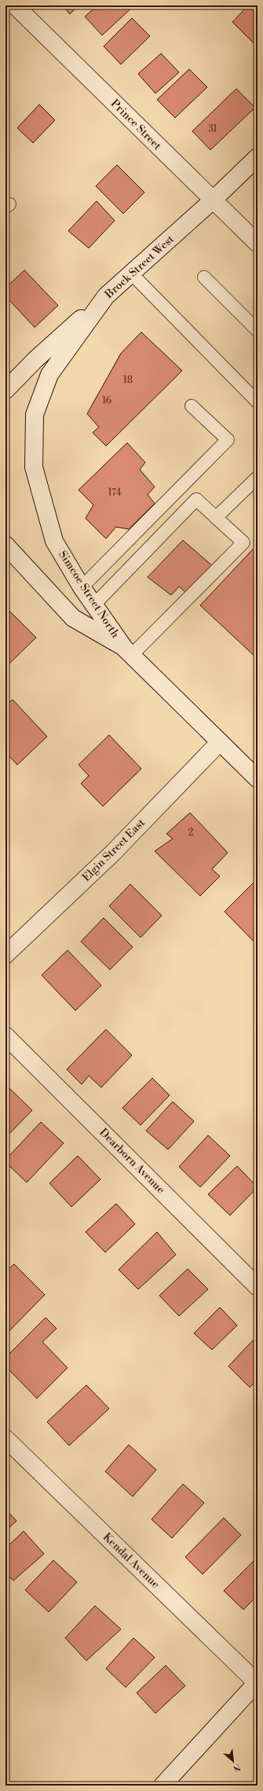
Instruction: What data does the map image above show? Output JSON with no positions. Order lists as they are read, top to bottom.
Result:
{
  "streets": {
    "street": [
      "Prince Street",
      "Brock Street West",
      "Simcoe Street North",
      "Elgin Street East",
      "Dearborn Avenue",
      "Kendal Avenue"
    ]
  },
  "crossings": [
    ["Prince Street", "Brock Street West"],
    ["Brock Street West", "Simcoe Street North"],
    ["Simcoe Street North", "Elgin Street East"]
  ],
  "house_numbers": [
    "31",
    "18",
    "16",
    "174",
    "2"
  ],
  "north": "bottom right"
}
